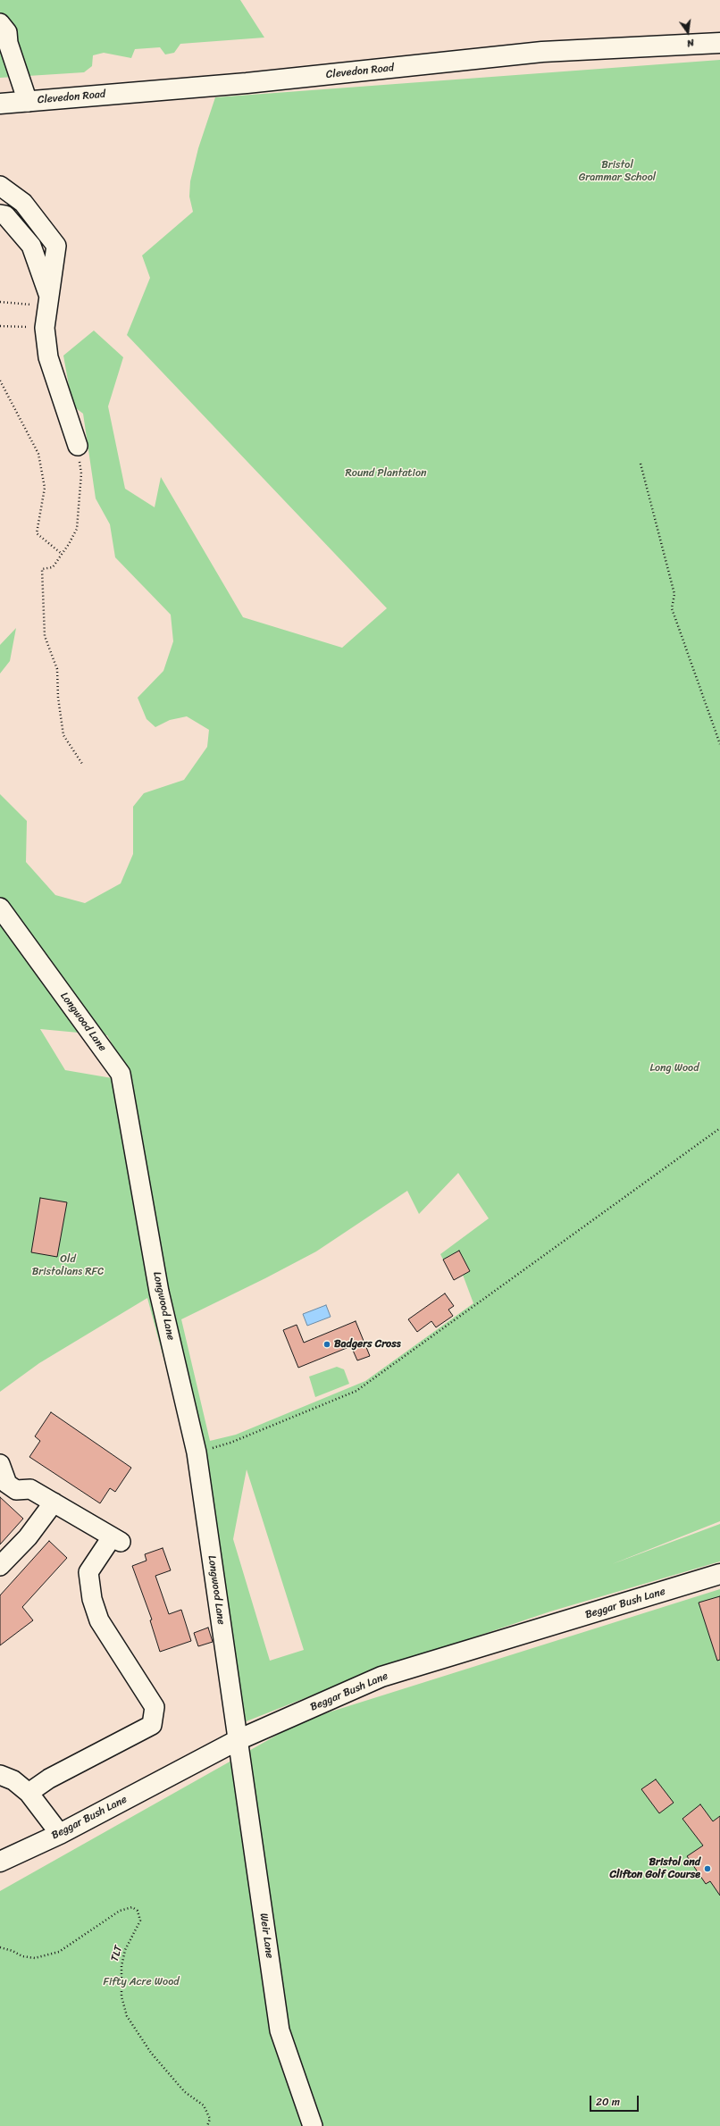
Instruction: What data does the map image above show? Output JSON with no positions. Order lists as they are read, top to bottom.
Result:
{
  "streets": {
    "main road": ["Clevedon Road", "Beggar Bush Lane"],
    "street": ["Longwood Lane", "Weir Lane"],
    "path": ["TLT"]
  },
  "crossings": [
    ["Longwood Lane", "Beggar Bush Lane"],
    ["Longwood Lane", "Weir Lane"],
    ["Beggar Bush Lane", "Weir Lane"]
  ],
  "parks": [
    "Bristol Grammar School",
    "Round Plantation",
    "Long Wood",
    "Old Bristolians RFC",
    "Fifty Acre Wood"
  ],
  "places": ["Badgers Cross", "Bristol and Clifton Golf Course"],
  "scale_bar": "20 m",
  "north": "bottom"
}
